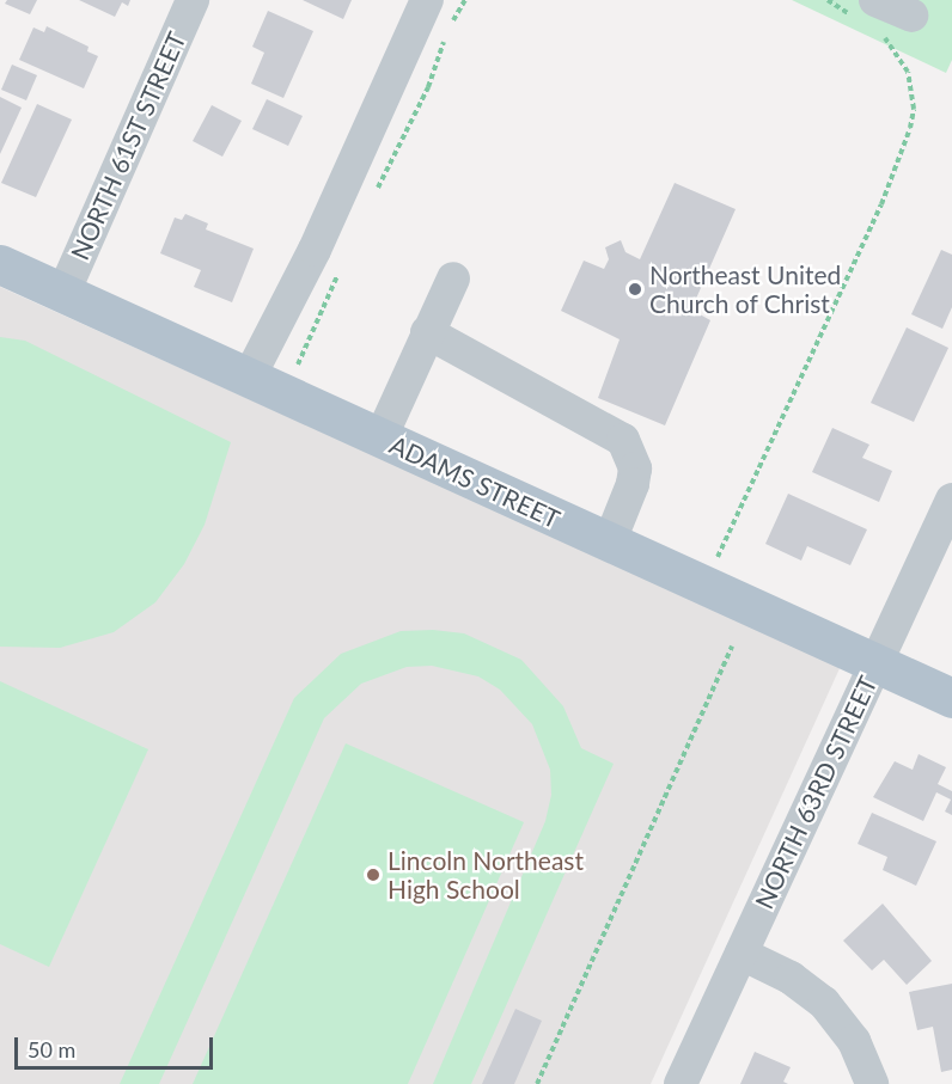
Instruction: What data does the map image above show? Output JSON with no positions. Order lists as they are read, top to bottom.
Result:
{
  "streets": {
    "main road": ["ADAMS STREET"],
    "street": ["NORTH 61ST STREET", "NORTH 63RD STREET"]
  },
  "crossings": [
    ["NORTH 61ST STREET", "ADAMS STREET"],
    ["ADAMS STREET", "NORTH 63RD STREET"]
  ],
  "places": ["Northeast United Church of Christ", "Lincoln Northeast High School"],
  "scale_bar": "50 m"
}
